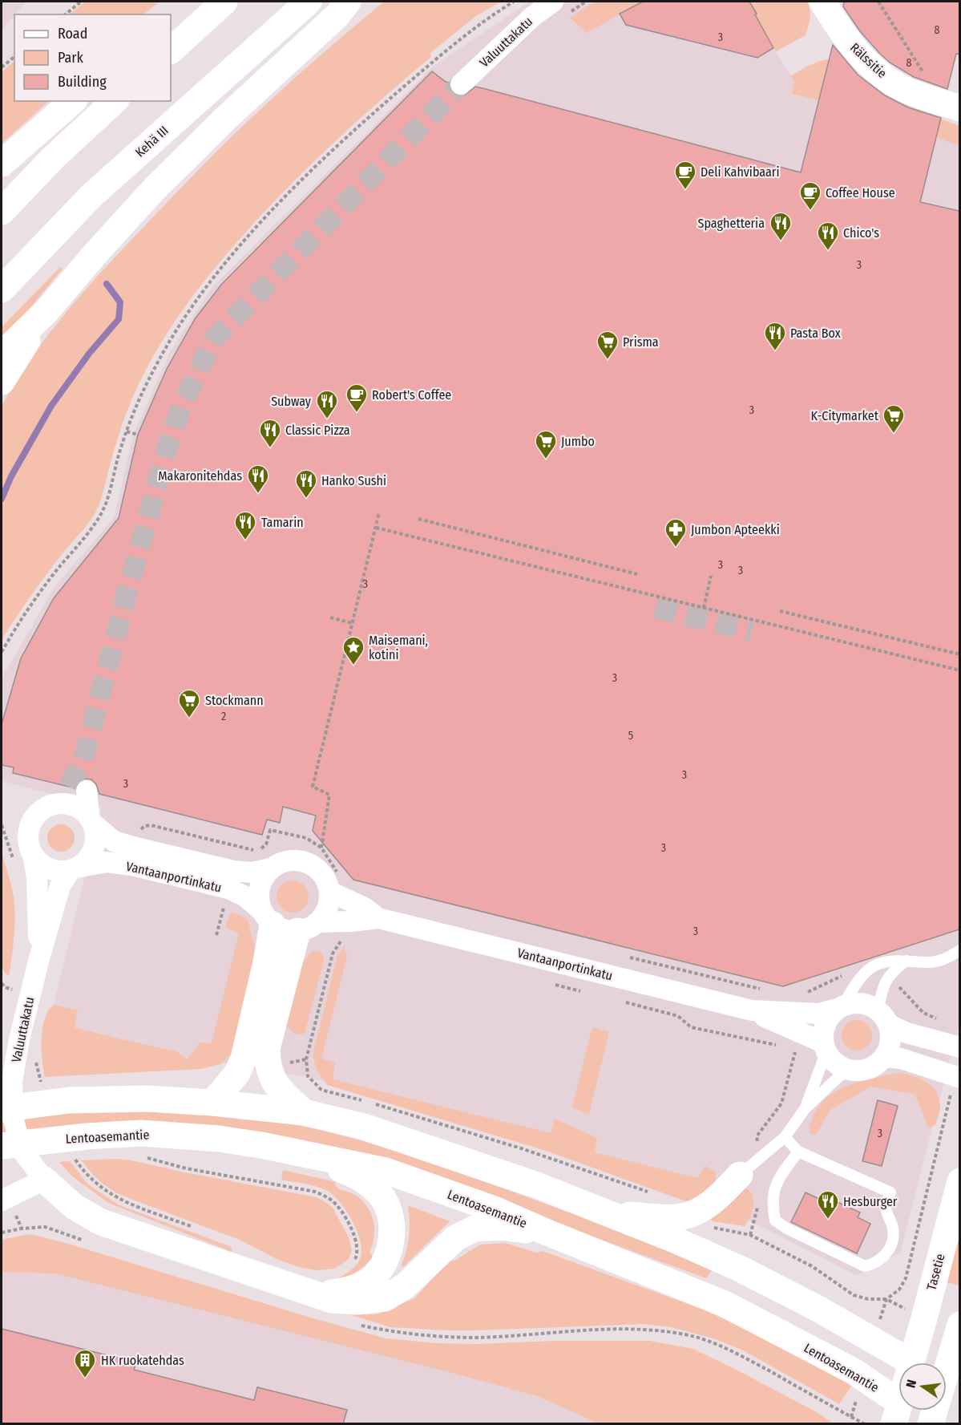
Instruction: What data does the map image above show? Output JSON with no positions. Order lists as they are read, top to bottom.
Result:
{
  "streets": {
    "main road": [
      "Rälssitie",
      "Kehä III",
      "Lentoasemantie",
      "Tasetie"
    ],
    "street": ["Valuuttakatu", "Vantaanportinkatu"]
  },
  "crossings": [
    ["Valuuttakatu", "Vantaanportinkatu"]
  ],
  "places": {
    "cafe": ["Deli Kahvibaari", "Coffee House", "Robert's Coffee"],
    "restaurant": [
      "Spaghetteria",
      "Chico's",
      "Pasta Box",
      "Subway",
      "Classic Pizza",
      "Makaronitehdas",
      "Hanko Sushi",
      "Tamarin",
      "Hesburger"
    ],
    "supermarket": [
      "Prisma",
      "K-Citymarket",
      "Jumbo",
      "Stockmann"
    ],
    "pharmacy": ["Jumbon Apteekki"],
    "place": ["Maisemani, kotini"],
    "building": ["HK ruokatehdas"]
  },
  "house_numbers": [
    "8",
    "3",
    "8",
    "3",
    "3",
    "3",
    "3",
    "3",
    "3",
    "2",
    "5",
    "3",
    "3",
    "3",
    "3",
    "3"
  ],
  "legend": ["Road", "Park", "Building"],
  "north": "left"
}
